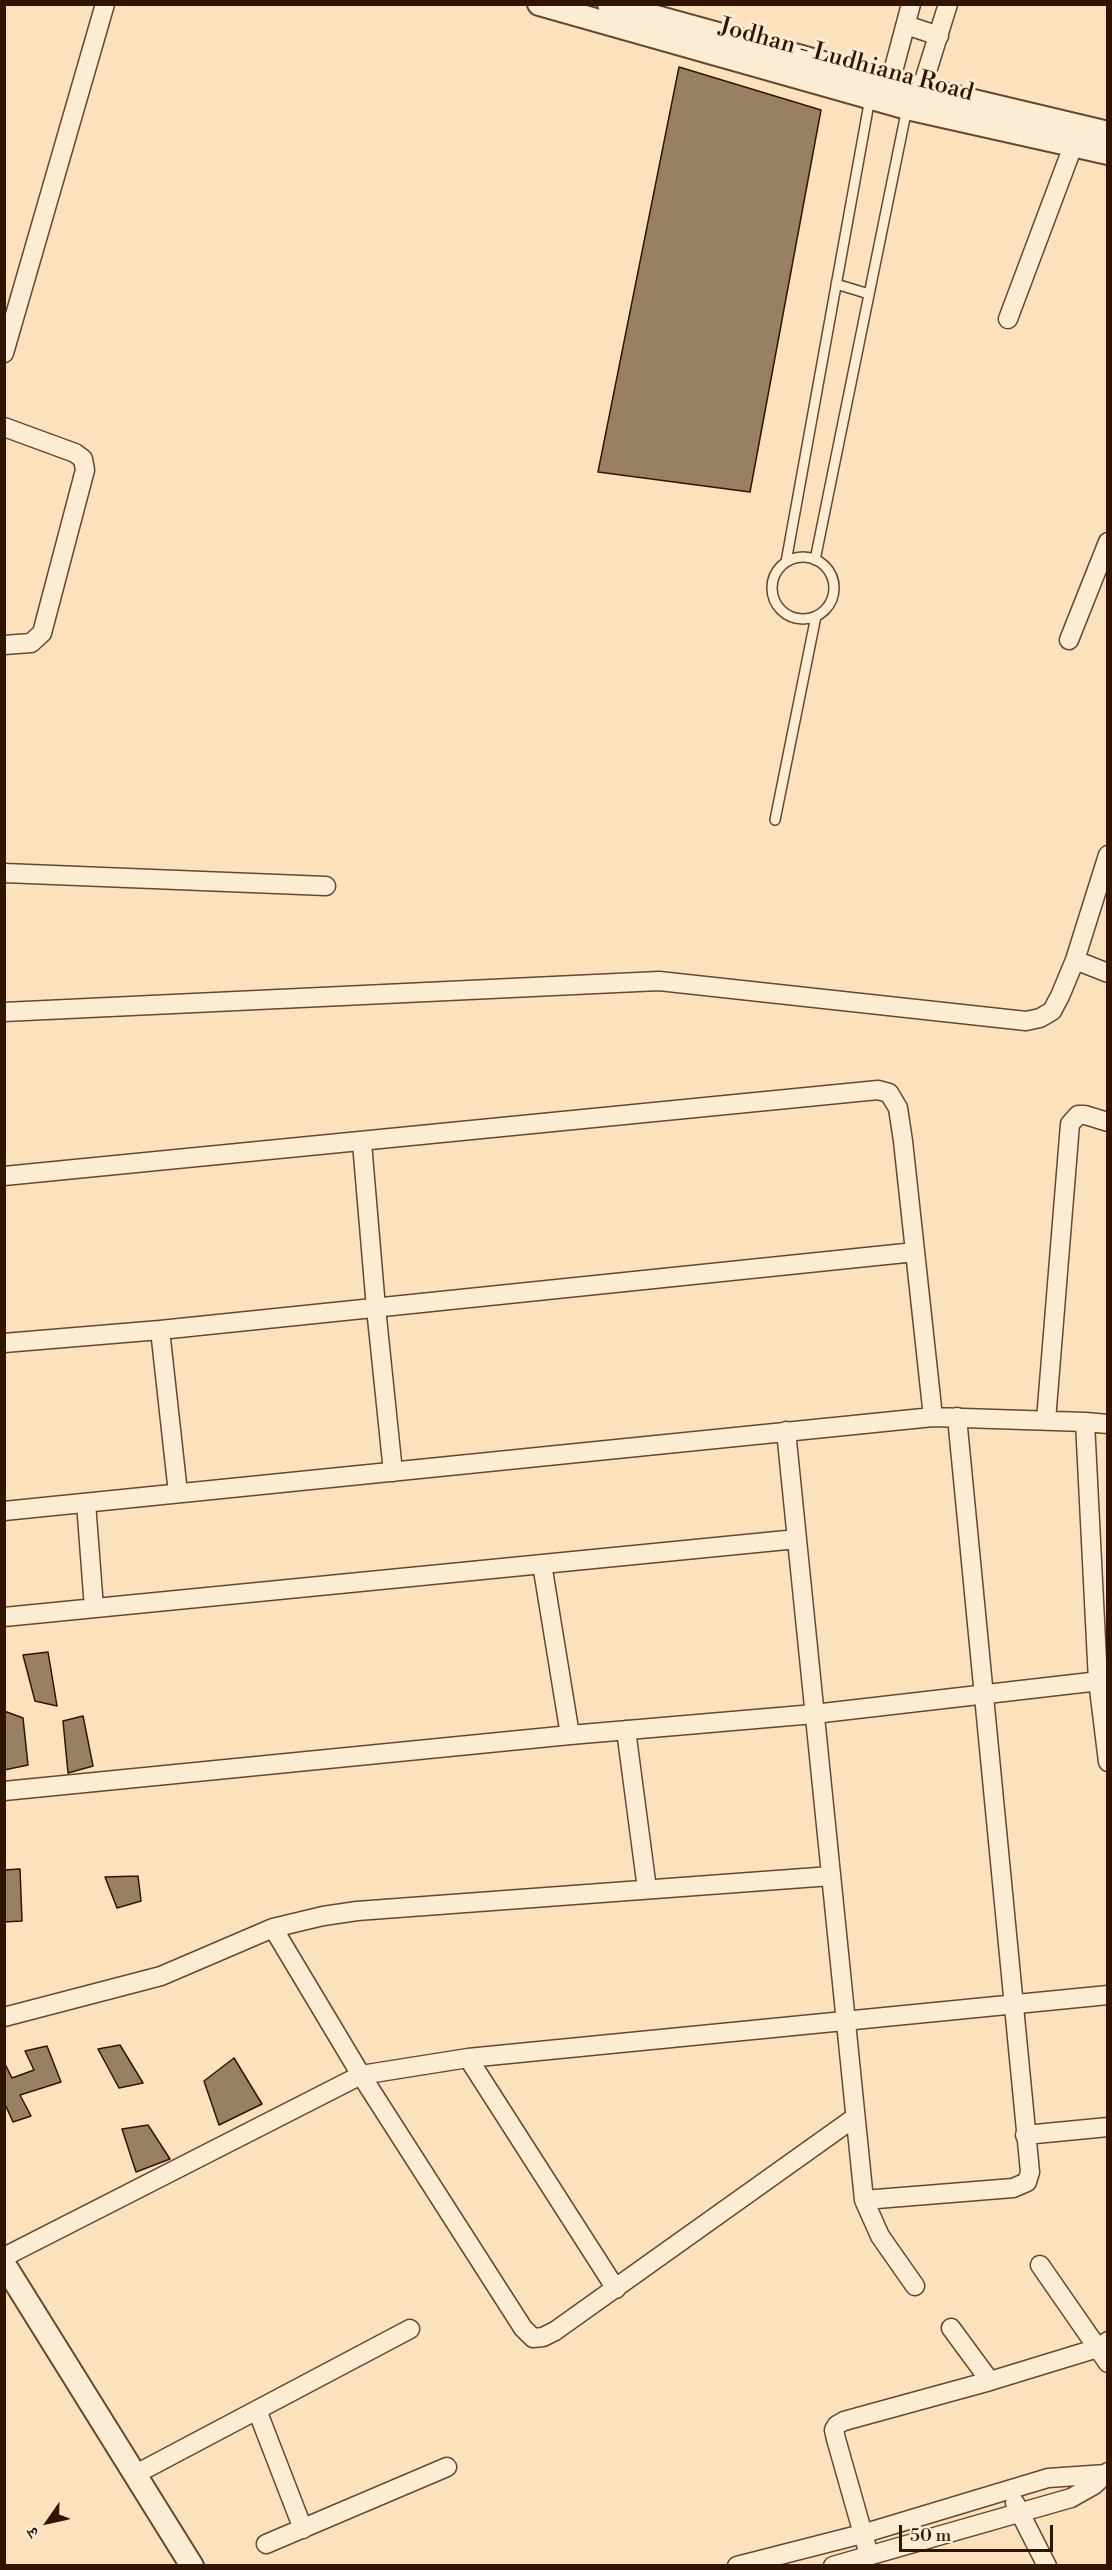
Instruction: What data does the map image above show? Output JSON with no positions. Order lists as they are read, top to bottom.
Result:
{
  "streets": {
    "street": ["Jodhan - Ludhiana Road"]
  },
  "scale_bar": "50 m",
  "north": "bottom left"
}
